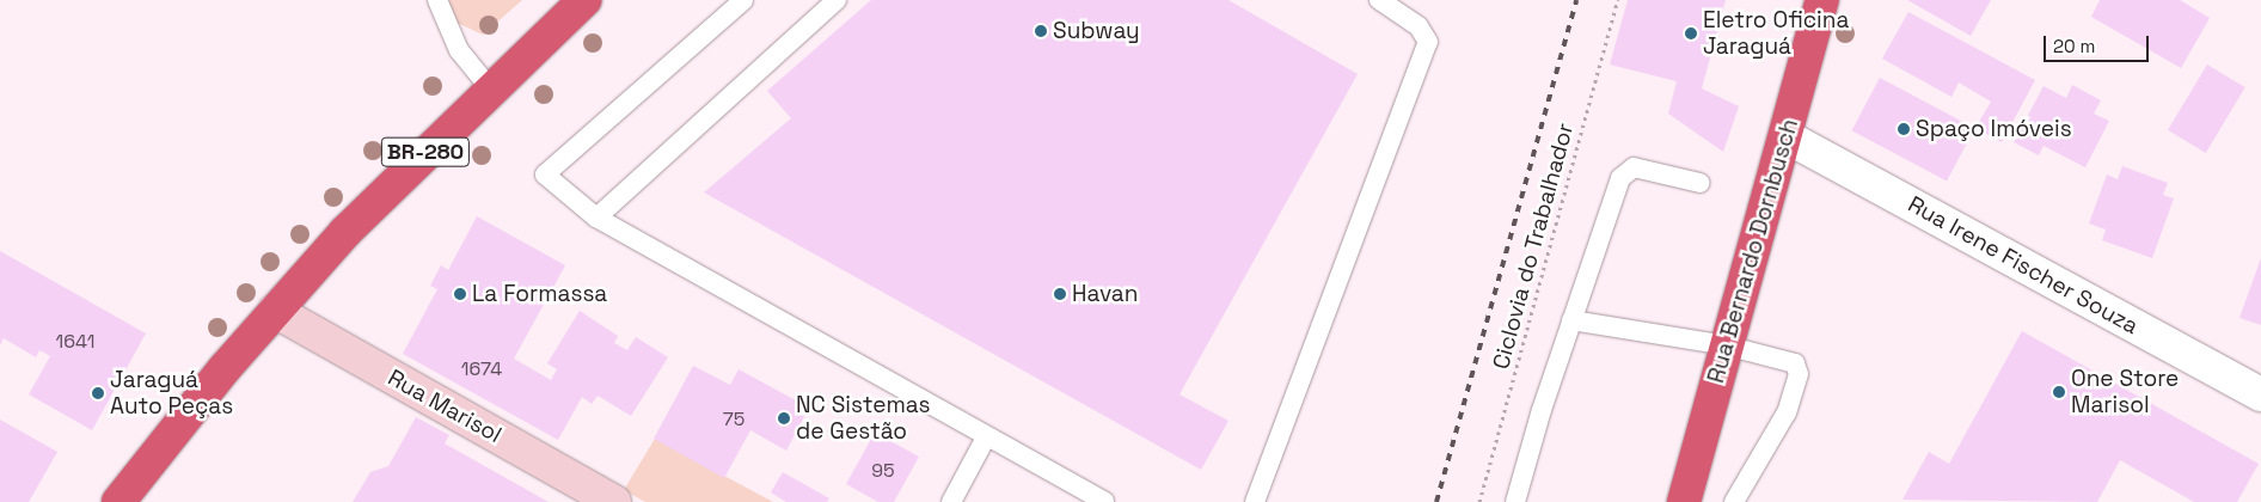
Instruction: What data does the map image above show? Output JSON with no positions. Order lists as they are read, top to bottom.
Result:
{
  "streets": {
    "highway": ["BR-280", "Rua Bernardo Dornbusch"],
    "street": ["Rua Irene Fischer Souza", "Rua Marisol"],
    "path": ["Ciclovia do Trabalhador"]
  },
  "crossings": [
    ["BR-280", "Rua Marisol"],
    ["Rua Bernardo Dornbusch", "Rua Irene Fischer Souza"]
  ],
  "places": [
    "Subway",
    "Eletro Oficina Jaraguá",
    "Spaço Imóveis",
    "La Formassa",
    "Havan",
    "One Store Marisol",
    "Jaraguá Auto Peças",
    "NC Sistemas de Gestão"
  ],
  "house_numbers": [
    "1641",
    "1674",
    "75",
    "95"
  ],
  "scale_bar": "20 m"
}
